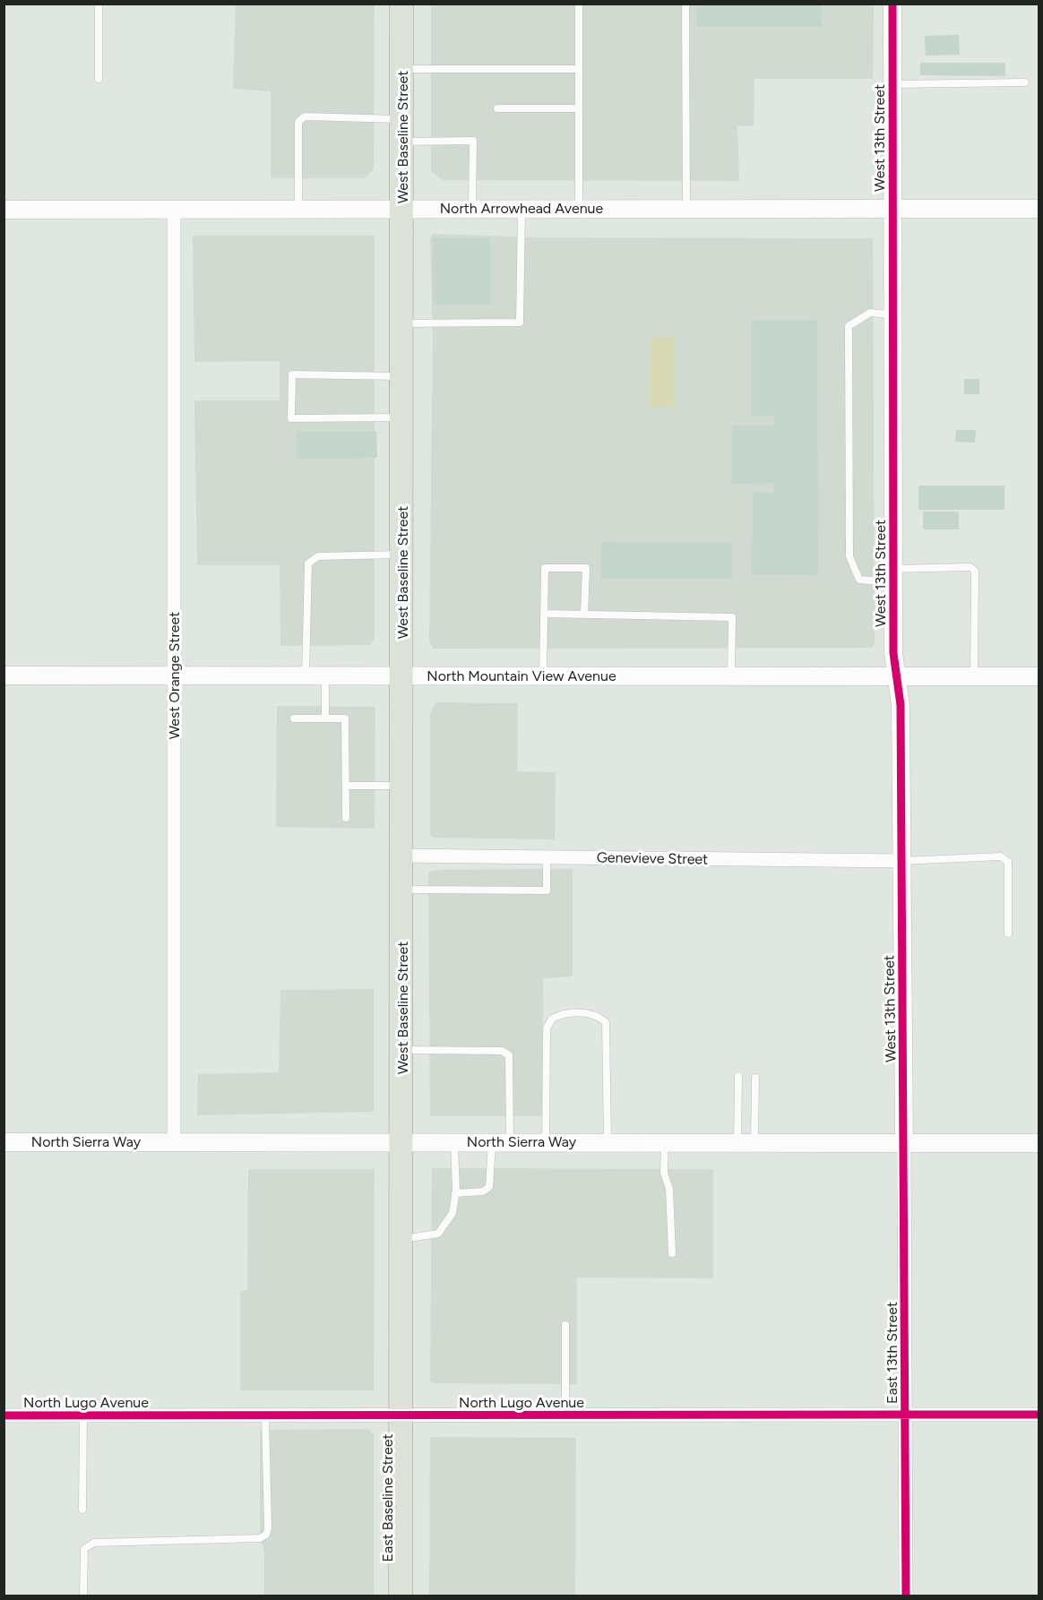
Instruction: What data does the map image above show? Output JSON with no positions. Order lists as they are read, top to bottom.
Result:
{
  "streets": {
    "main road": ["West Baseline Street", "East Baseline Street"],
    "street": [
      "West 13th Street",
      "North Arrowhead Avenue",
      "West Orange Street",
      "North Mountain View Avenue",
      "Genevieve Street",
      "North Sierra Way",
      "East 13th Street",
      "North Lugo Avenue"
    ]
  },
  "crossings": [
    ["West Baseline Street", "North Arrowhead Avenue"],
    ["West Baseline Street", "North Mountain View Avenue"],
    ["West Baseline Street", "Genevieve Street"],
    ["West Baseline Street", "North Sierra Way"],
    ["West Baseline Street", "East Baseline Street"],
    ["West 13th Street", "North Arrowhead Avenue"],
    ["West 13th Street", "North Mountain View Avenue"],
    ["West 13th Street", "Genevieve Street"],
    ["West 13th Street", "North Sierra Way"],
    ["West 13th Street", "East 13th Street"],
    ["North Arrowhead Avenue", "West Orange Street"],
    ["West Orange Street", "North Mountain View Avenue"],
    ["West Orange Street", "North Sierra Way"],
    ["North Sierra Way", "East 13th Street"],
    ["North Sierra Way", "East Baseline Street"],
    ["East 13th Street", "North Lugo Avenue"],
    ["North Lugo Avenue", "East Baseline Street"]
  ]
}
